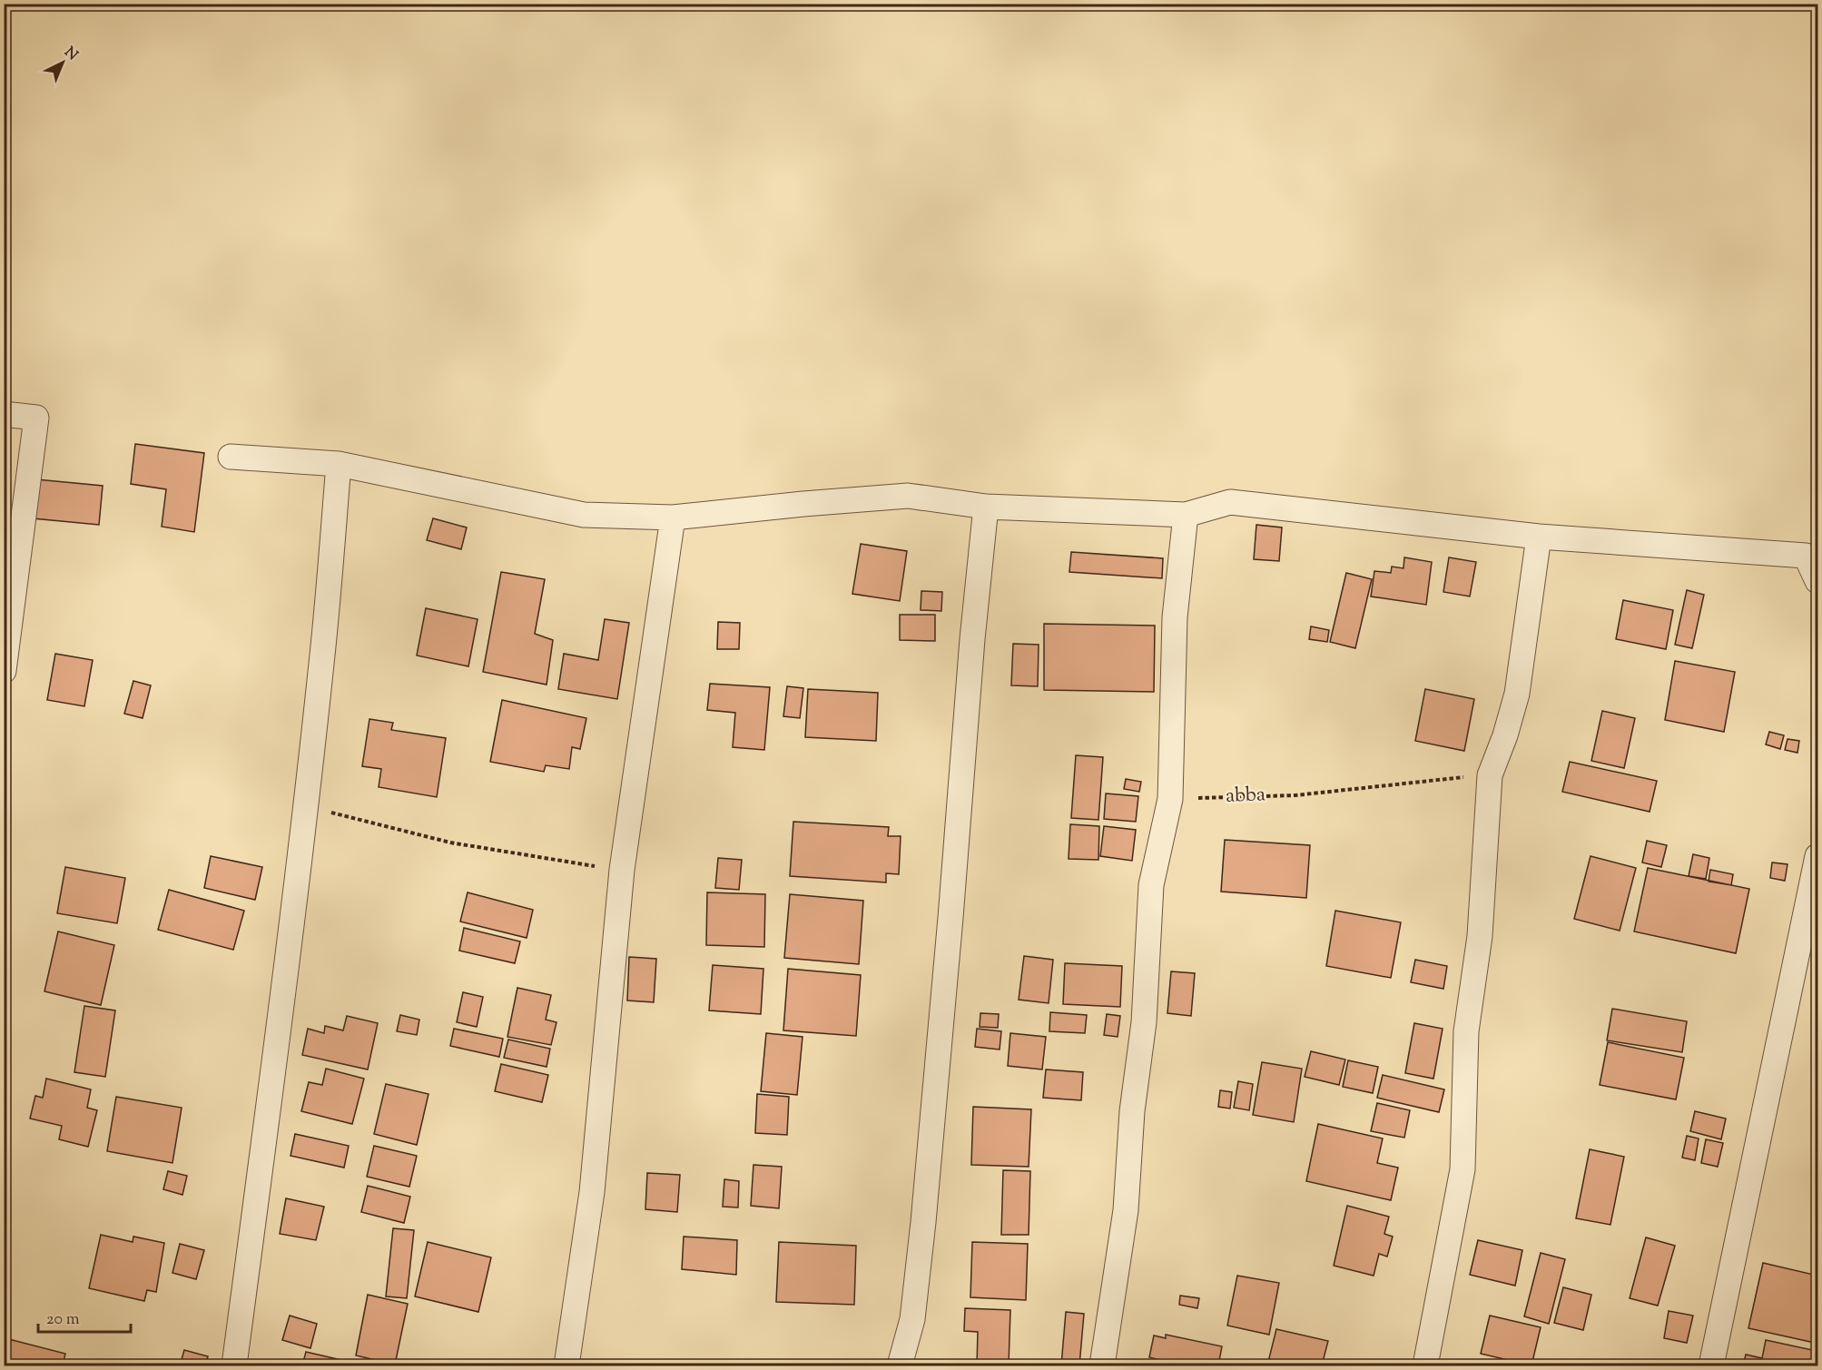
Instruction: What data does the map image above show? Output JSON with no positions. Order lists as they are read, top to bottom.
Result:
{
  "streets": {
    "path": ["abba"]
  },
  "scale_bar": "20 m",
  "north": "top right"
}
